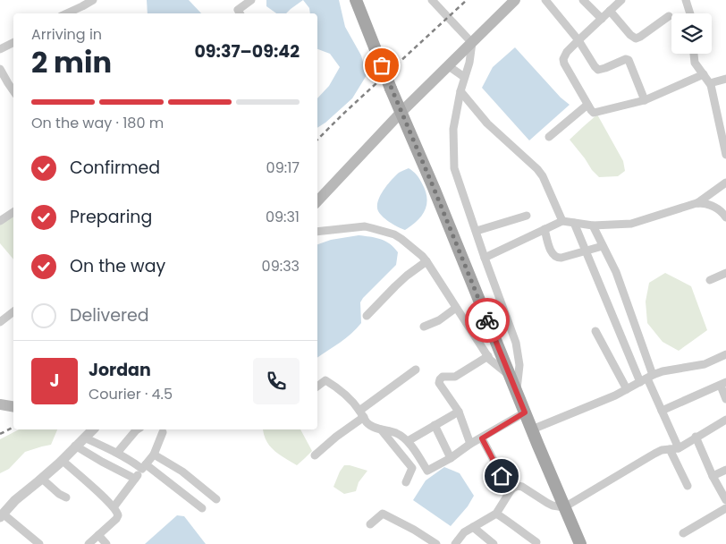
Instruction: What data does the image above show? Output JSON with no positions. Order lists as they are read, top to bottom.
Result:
{
  "page": {
    "heading": ["2 min", "Arriving in", "09:37–09:42"],
    "panel": ["Jordan", "Courier · 4.5"],
    "bar": "On the way · 180 m",
    "list": [
      ["Confirmed", "09:17"],
      ["Preparing", "09:31"],
      ["On the way", "09:33"],
      "Delivered"
    ],
    "round": "J"
  }
}
